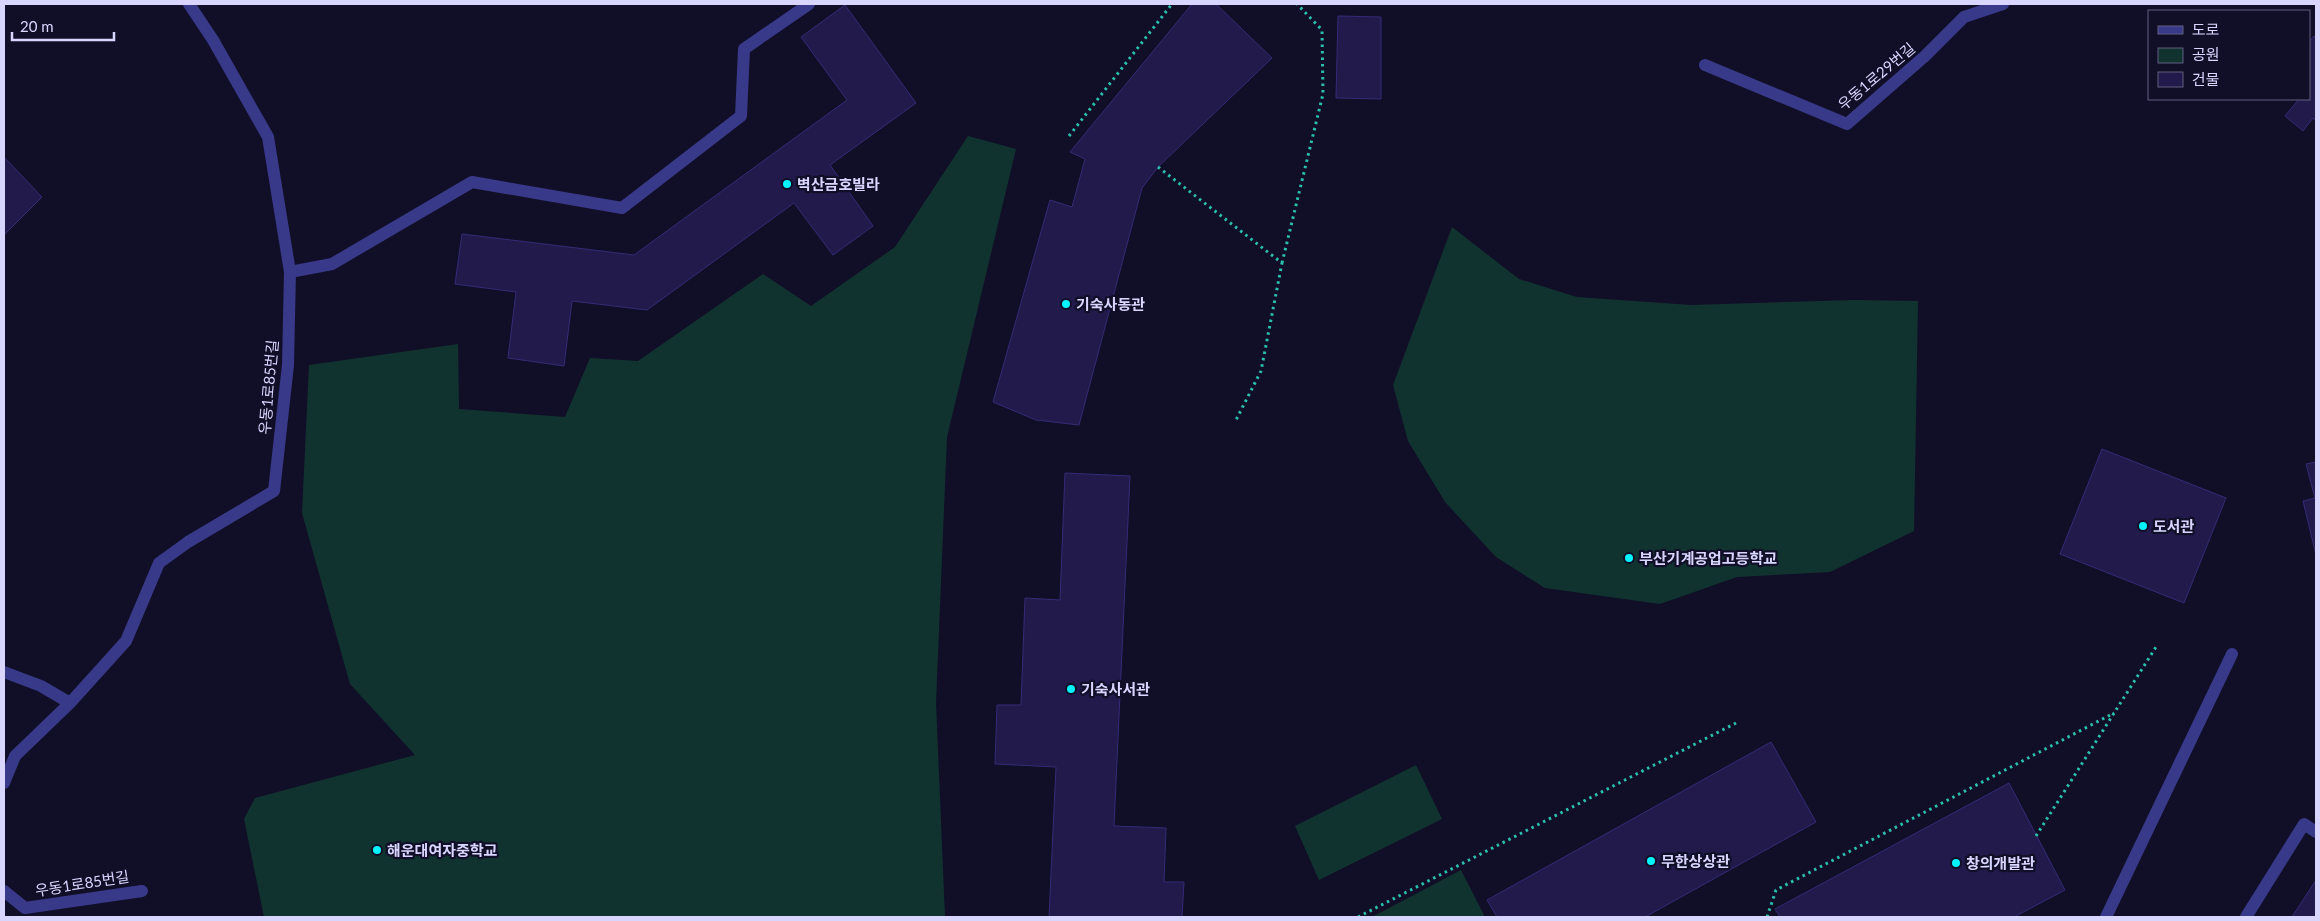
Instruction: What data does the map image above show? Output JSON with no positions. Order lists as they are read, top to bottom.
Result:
{
  "streets": {
    "street": ["우동1로29번길", "우동1로85번길"]
  },
  "places": [
    "벽산금호빌라",
    "기숙사동관",
    "도서관",
    "부산기계공업고등학교",
    "기숙사서관",
    "해운대여자중학교",
    "무한상상관",
    "창의개발관"
  ],
  "legend": ["도로", "공원", "건물"],
  "scale_bar": "20 m"
}
